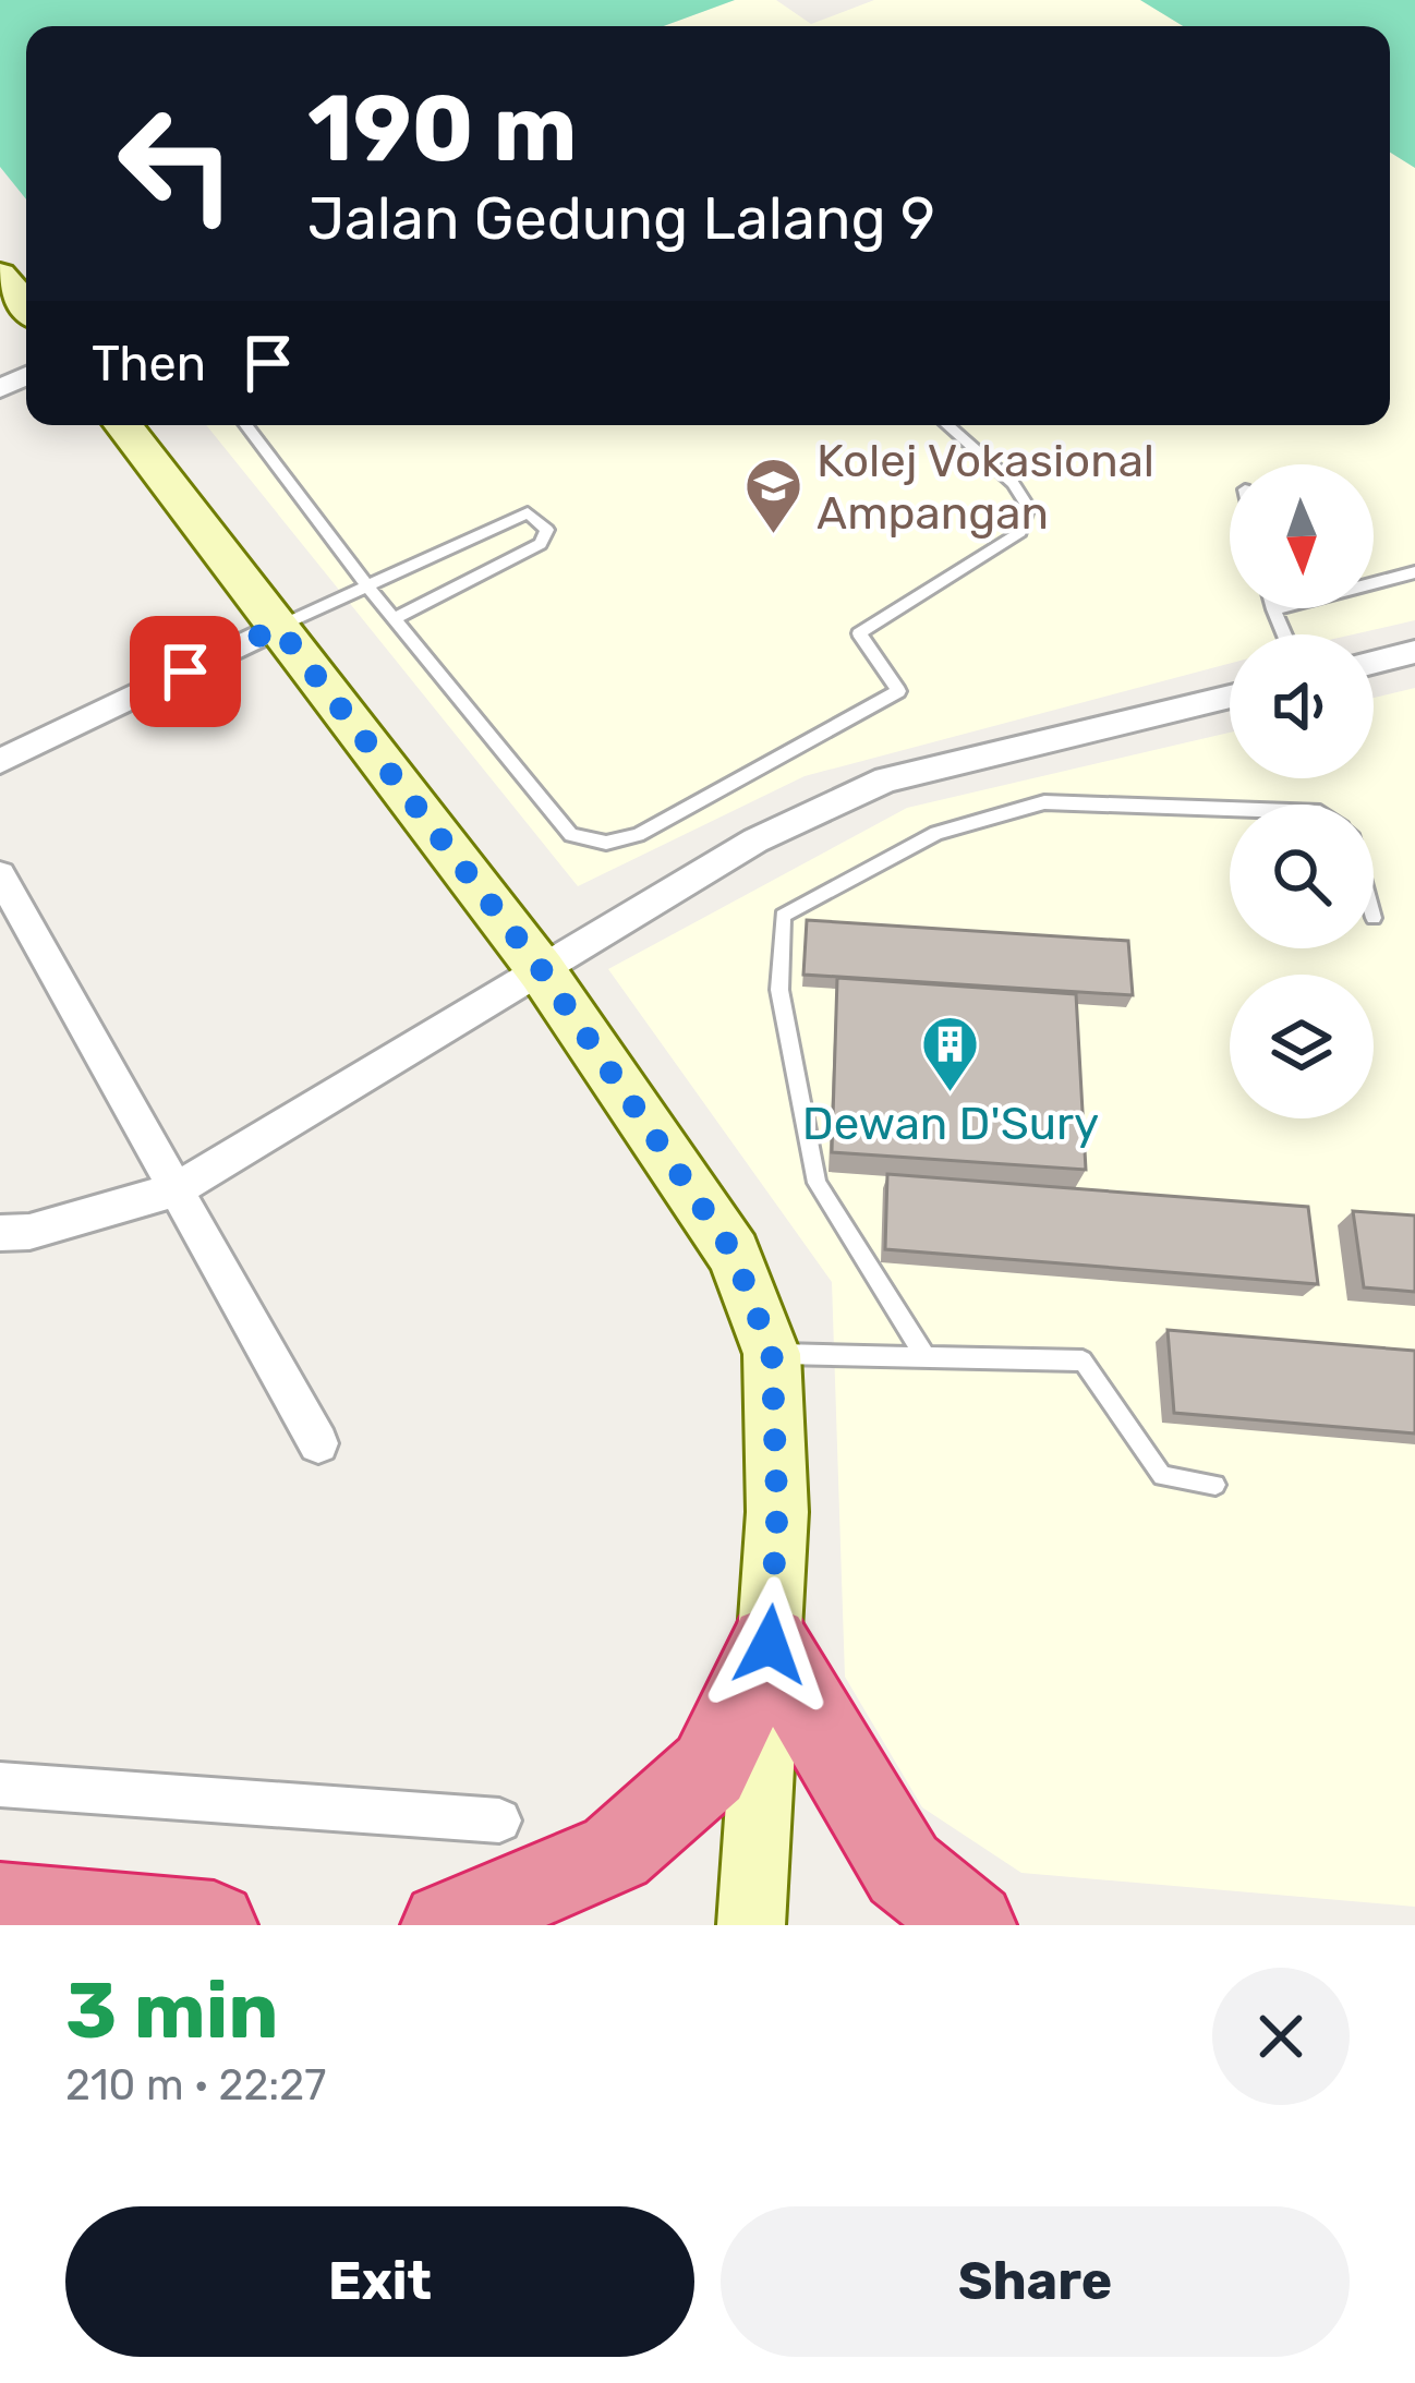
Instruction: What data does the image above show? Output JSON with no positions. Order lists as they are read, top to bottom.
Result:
{
  "places": {
    "school or university": ["Kolej Vokasional Ampangan"],
    "building": ["Dewan D'Sury"]
  },
  "north": "bottom",
  "page": {
    "turn": ["190 m", "Jalan Gedung Lalang 9"],
    "then": "Then",
    "heading": ["3 min", "210 m · 22:27"],
    "buttons": ["Exit", "Share"]
  }
}
